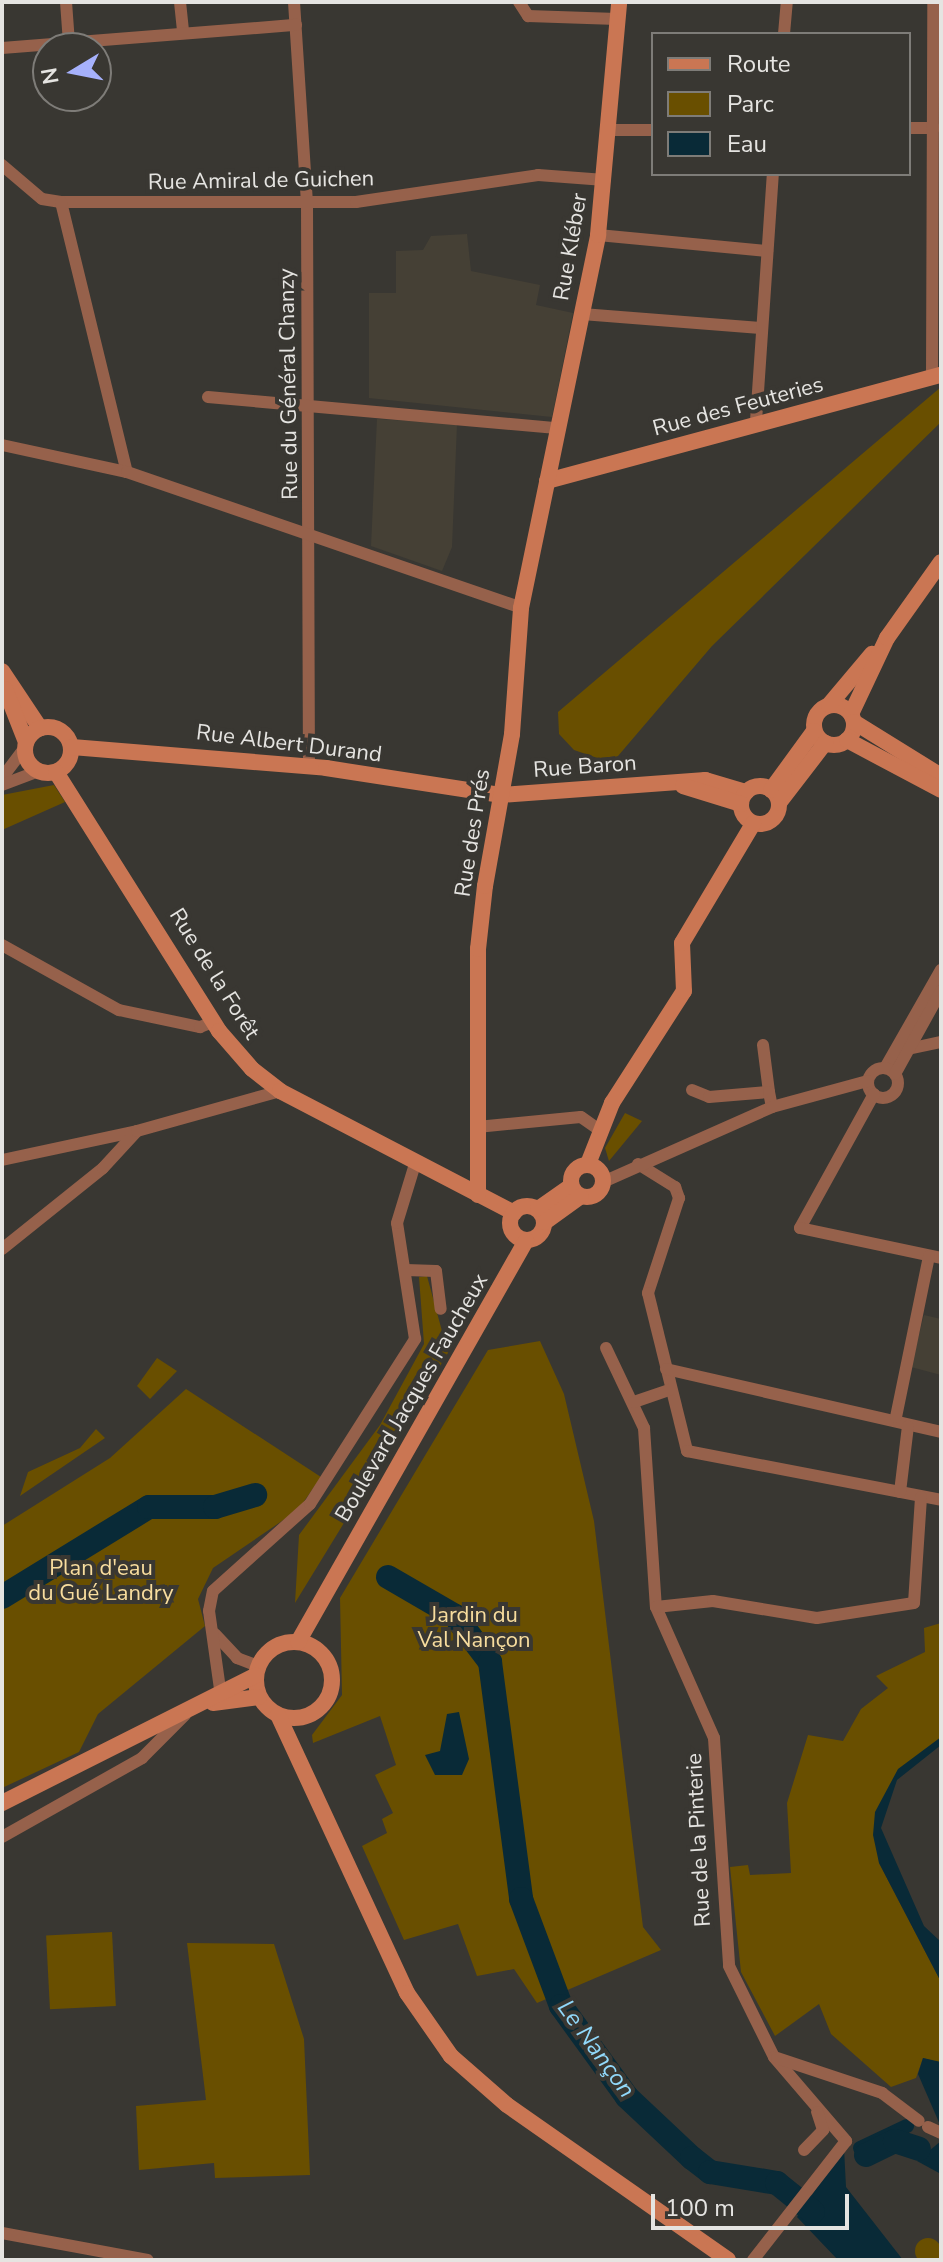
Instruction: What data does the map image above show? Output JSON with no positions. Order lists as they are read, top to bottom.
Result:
{
  "streets": {
    "main road": [
      "Rue Kléber",
      "Rue des Feuteries",
      "Rue Albert Durand",
      "Rue Baron",
      "Rue des Prés",
      "Rue de la Forêt",
      "Boulevard Jacques Faucheux"
    ],
    "street": ["Rue Amiral de Guichen", "Rue du Général Chanzy", "Rue de la Pinterie"]
  },
  "crossings": [
    ["Rue Amiral de Guichen", "Rue Kléber"],
    ["Rue Amiral de Guichen", "Rue du Général Chanzy"],
    ["Rue Kléber", "Rue des Feuteries"],
    ["Rue Kléber", "Rue des Prés"],
    ["Rue du Général Chanzy", "Rue Albert Durand"],
    ["Rue des Feuteries", "Rue des Prés"],
    ["Rue Albert Durand", "Rue Baron"],
    ["Rue Albert Durand", "Rue des Prés"],
    ["Rue Albert Durand", "Rue de la Forêt"],
    ["Rue Baron", "Rue des Prés"],
    ["Rue des Prés", "Rue de la Forêt"]
  ],
  "water": ["Le Nançon"],
  "parks": ["Plan d'eau du Gué Landry", "Jardin du Val Nançon"],
  "legend": ["Route", "Parc", "Eau"],
  "scale_bar": "100 m",
  "north": "left"
}
